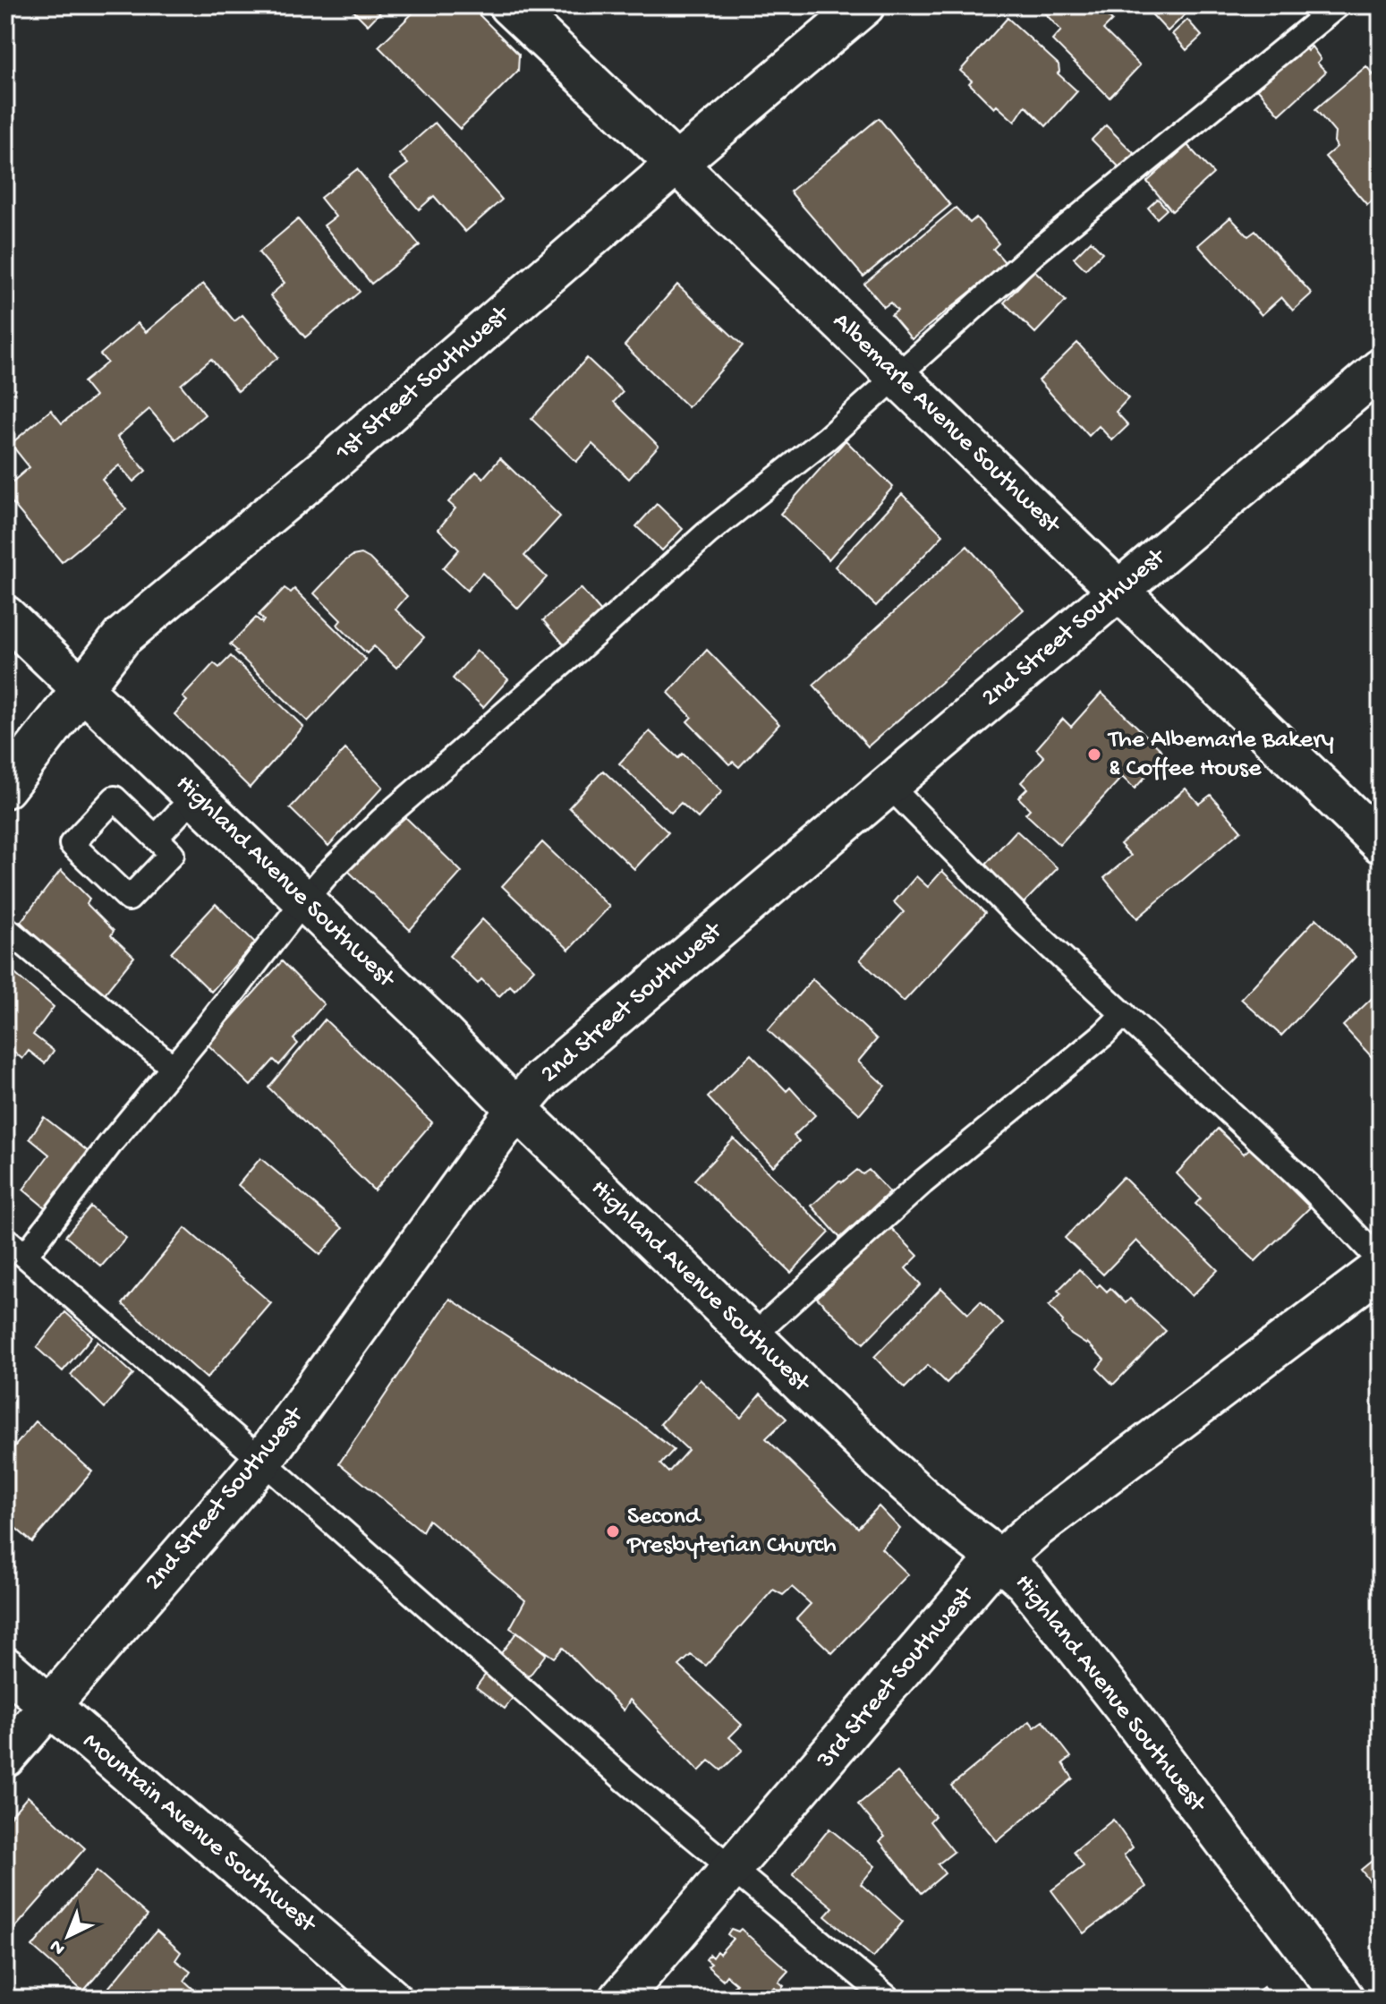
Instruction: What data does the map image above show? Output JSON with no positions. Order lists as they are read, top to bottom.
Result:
{
  "streets": {
    "street": [
      "1st Street Southwest",
      "Albemarle Avenue Southwest",
      "2nd Street Southwest",
      "Highland Avenue Southwest",
      "3rd Street Southwest",
      "Mountain Avenue Southwest"
    ]
  },
  "crossings": [
    ["1st Street Southwest", "Albemarle Avenue Southwest"],
    ["1st Street Southwest", "Highland Avenue Southwest"],
    ["Albemarle Avenue Southwest", "2nd Street Southwest"],
    ["2nd Street Southwest", "Highland Avenue Southwest"],
    ["2nd Street Southwest", "Mountain Avenue Southwest"],
    ["Highland Avenue Southwest", "3rd Street Southwest"]
  ],
  "places": ["The Albemarle Bakery & Coffee House", "Second Presbyterian Church"],
  "north": "bottom left"
}
